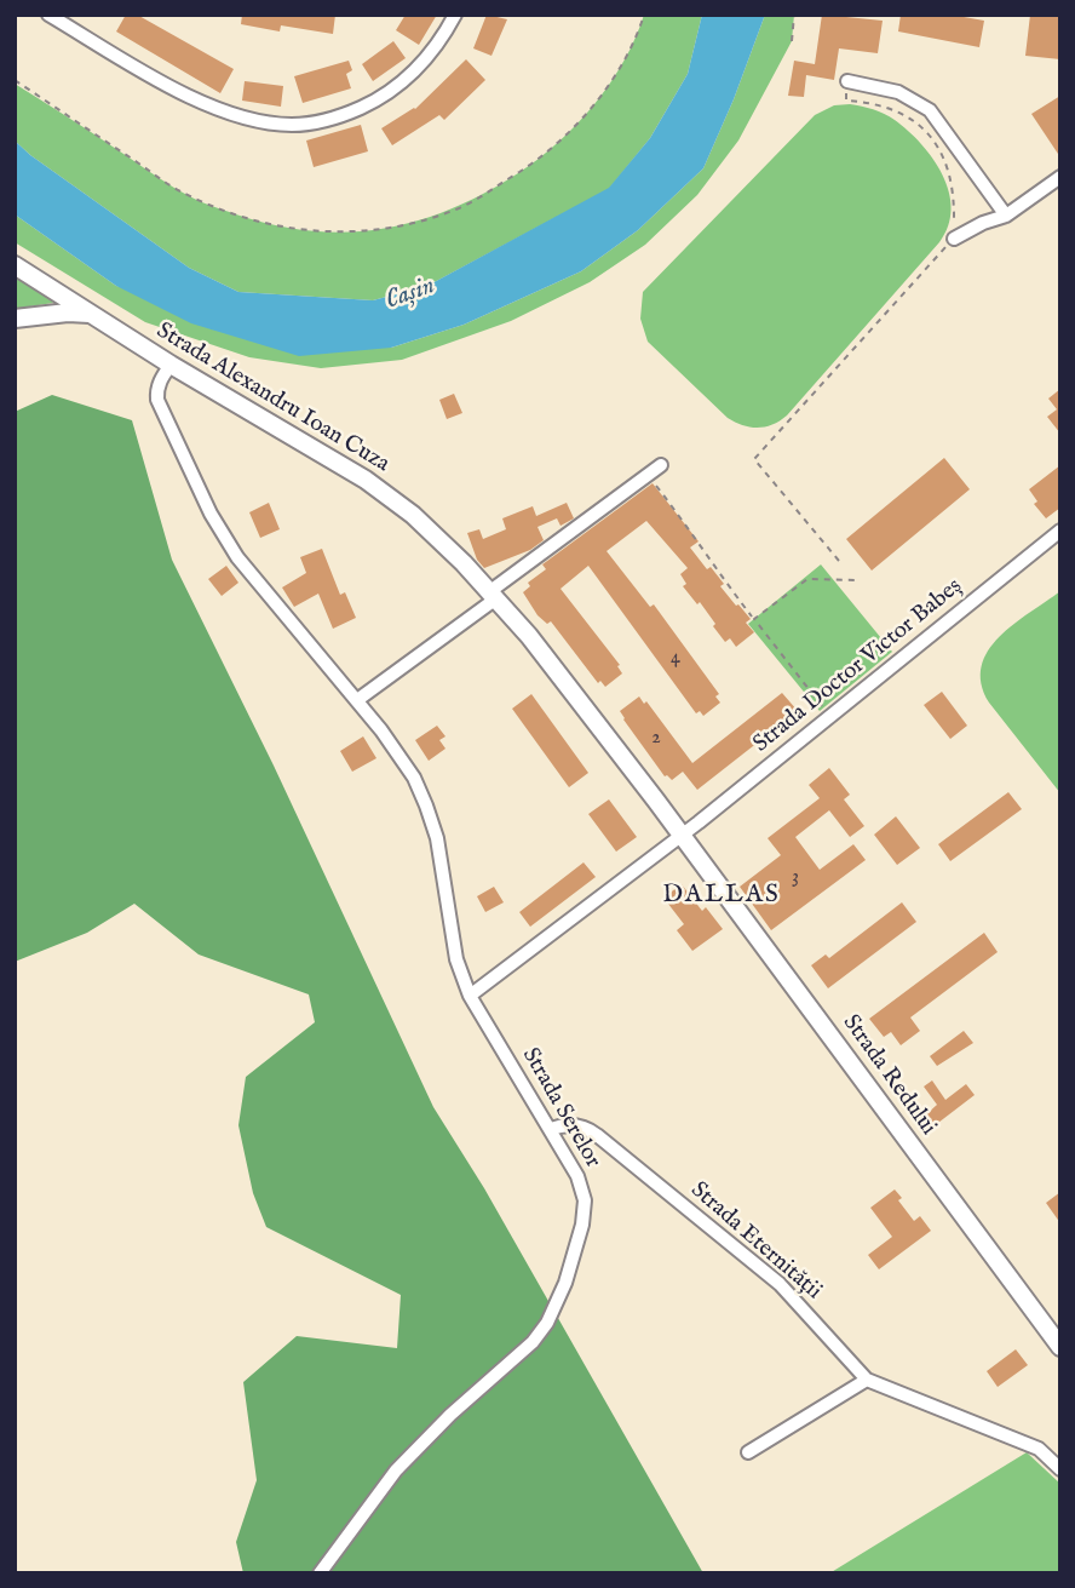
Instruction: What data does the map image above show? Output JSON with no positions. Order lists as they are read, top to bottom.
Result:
{
  "streets": {
    "main road": ["Strada Alexandru Ioan Cuza", "Strada Redului"],
    "street": ["Strada Doctor Victor Babeș", "Strada Serelor", "Strada Eternității"]
  },
  "crossings": [
    ["Strada Alexandru Ioan Cuza", "Strada Doctor Victor Babeș"],
    ["Strada Alexandru Ioan Cuza", "Strada Redului"],
    ["Strada Alexandru Ioan Cuza", "Strada Serelor"],
    ["Strada Doctor Victor Babeș", "Strada Redului"],
    ["Strada Serelor", "Strada Eternității"]
  ],
  "districts": ["DALLAS"],
  "water": ["Cașin"],
  "house_numbers": ["4", "2", "3"]
}
